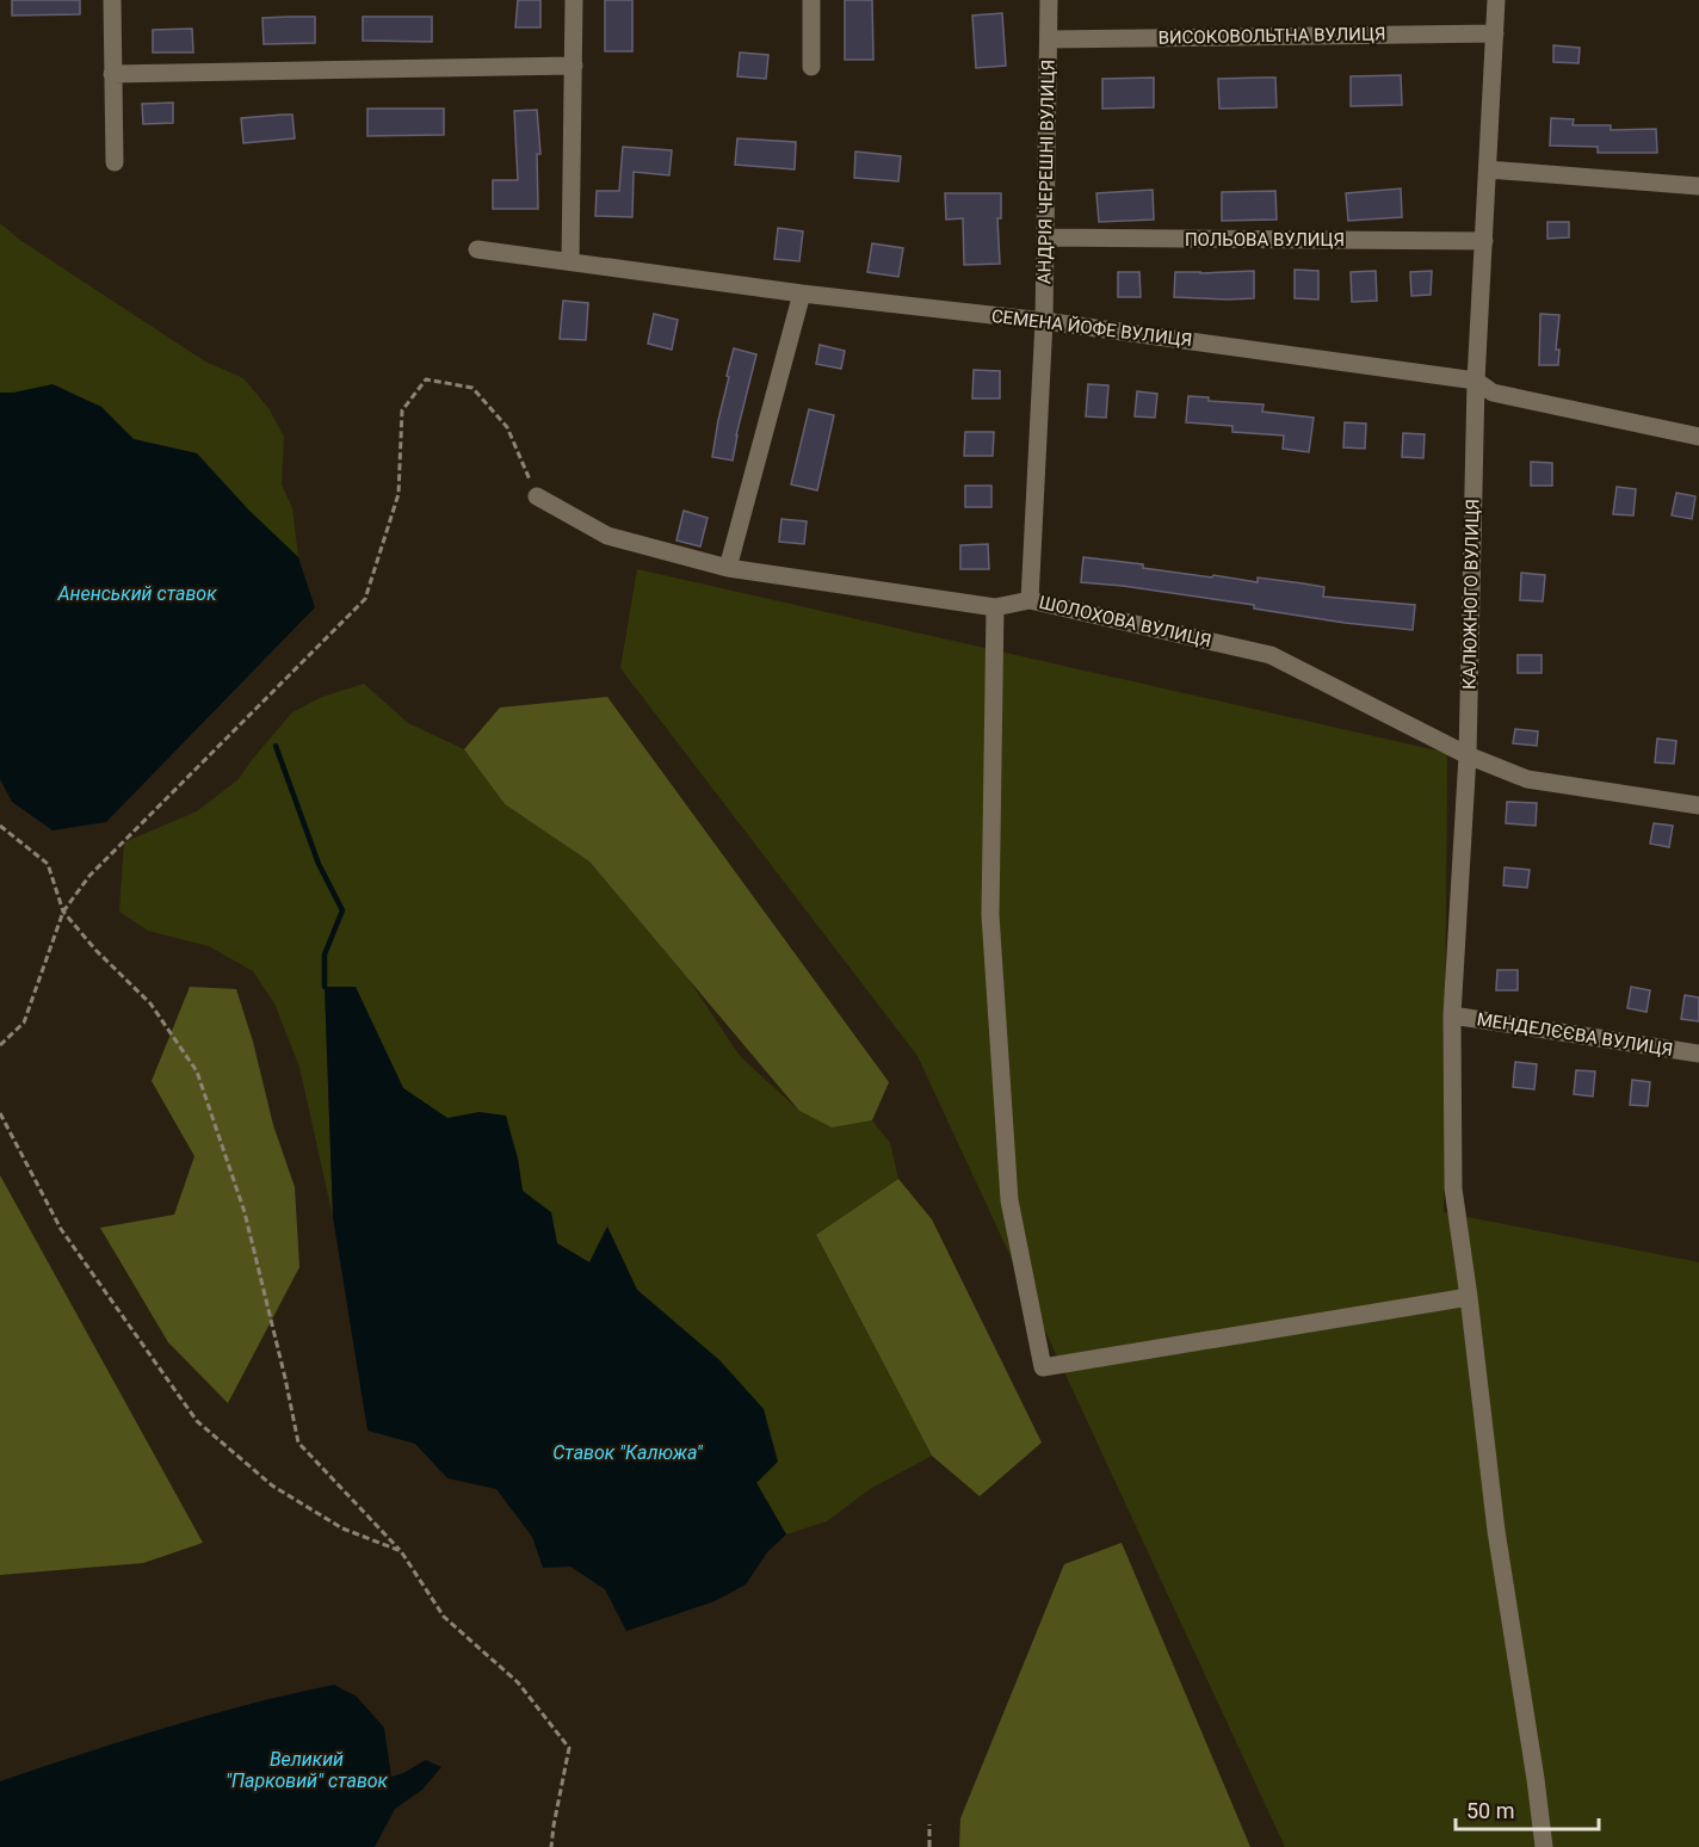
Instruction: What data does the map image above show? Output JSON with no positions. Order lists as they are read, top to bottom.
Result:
{
  "streets": {
    "street": [
      "ВИСОКОВОЛЬТНА ВУЛИЦЯ",
      "АНДРІЯ ЧЕРЕШНІ ВУЛИЦЯ",
      "ПОЛЬОВА ВУЛИЦЯ",
      "СЕМЕНА ЙОФЕ ВУЛИЦЯ",
      "КАЛЮЖНОГО ВУЛИЦЯ",
      "ШОЛОХОВА ВУЛИЦЯ",
      "МЕНДЕЛЄЄВА ВУЛИЦЯ"
    ]
  },
  "crossings": [
    ["ВИСОКОВОЛЬТНА ВУЛИЦЯ", "АНДРІЯ ЧЕРЕШНІ ВУЛИЦЯ"],
    ["ВИСОКОВОЛЬТНА ВУЛИЦЯ", "КАЛЮЖНОГО ВУЛИЦЯ"],
    ["АНДРІЯ ЧЕРЕШНІ ВУЛИЦЯ", "ПОЛЬОВА ВУЛИЦЯ"],
    ["АНДРІЯ ЧЕРЕШНІ ВУЛИЦЯ", "СЕМЕНА ЙОФЕ ВУЛИЦЯ"],
    ["АНДРІЯ ЧЕРЕШНІ ВУЛИЦЯ", "ШОЛОХОВА ВУЛИЦЯ"],
    ["ПОЛЬОВА ВУЛИЦЯ", "КАЛЮЖНОГО ВУЛИЦЯ"],
    ["СЕМЕНА ЙОФЕ ВУЛИЦЯ", "КАЛЮЖНОГО ВУЛИЦЯ"],
    ["КАЛЮЖНОГО ВУЛИЦЯ", "ШОЛОХОВА ВУЛИЦЯ"],
    ["КАЛЮЖНОГО ВУЛИЦЯ", "МЕНДЕЛЄЄВА ВУЛИЦЯ"]
  ],
  "water": ["Аненський ставок", "Ставок \"Калюжа\"", "Великий \"Парковий\" ставок"],
  "scale_bar": "50 m"
}
